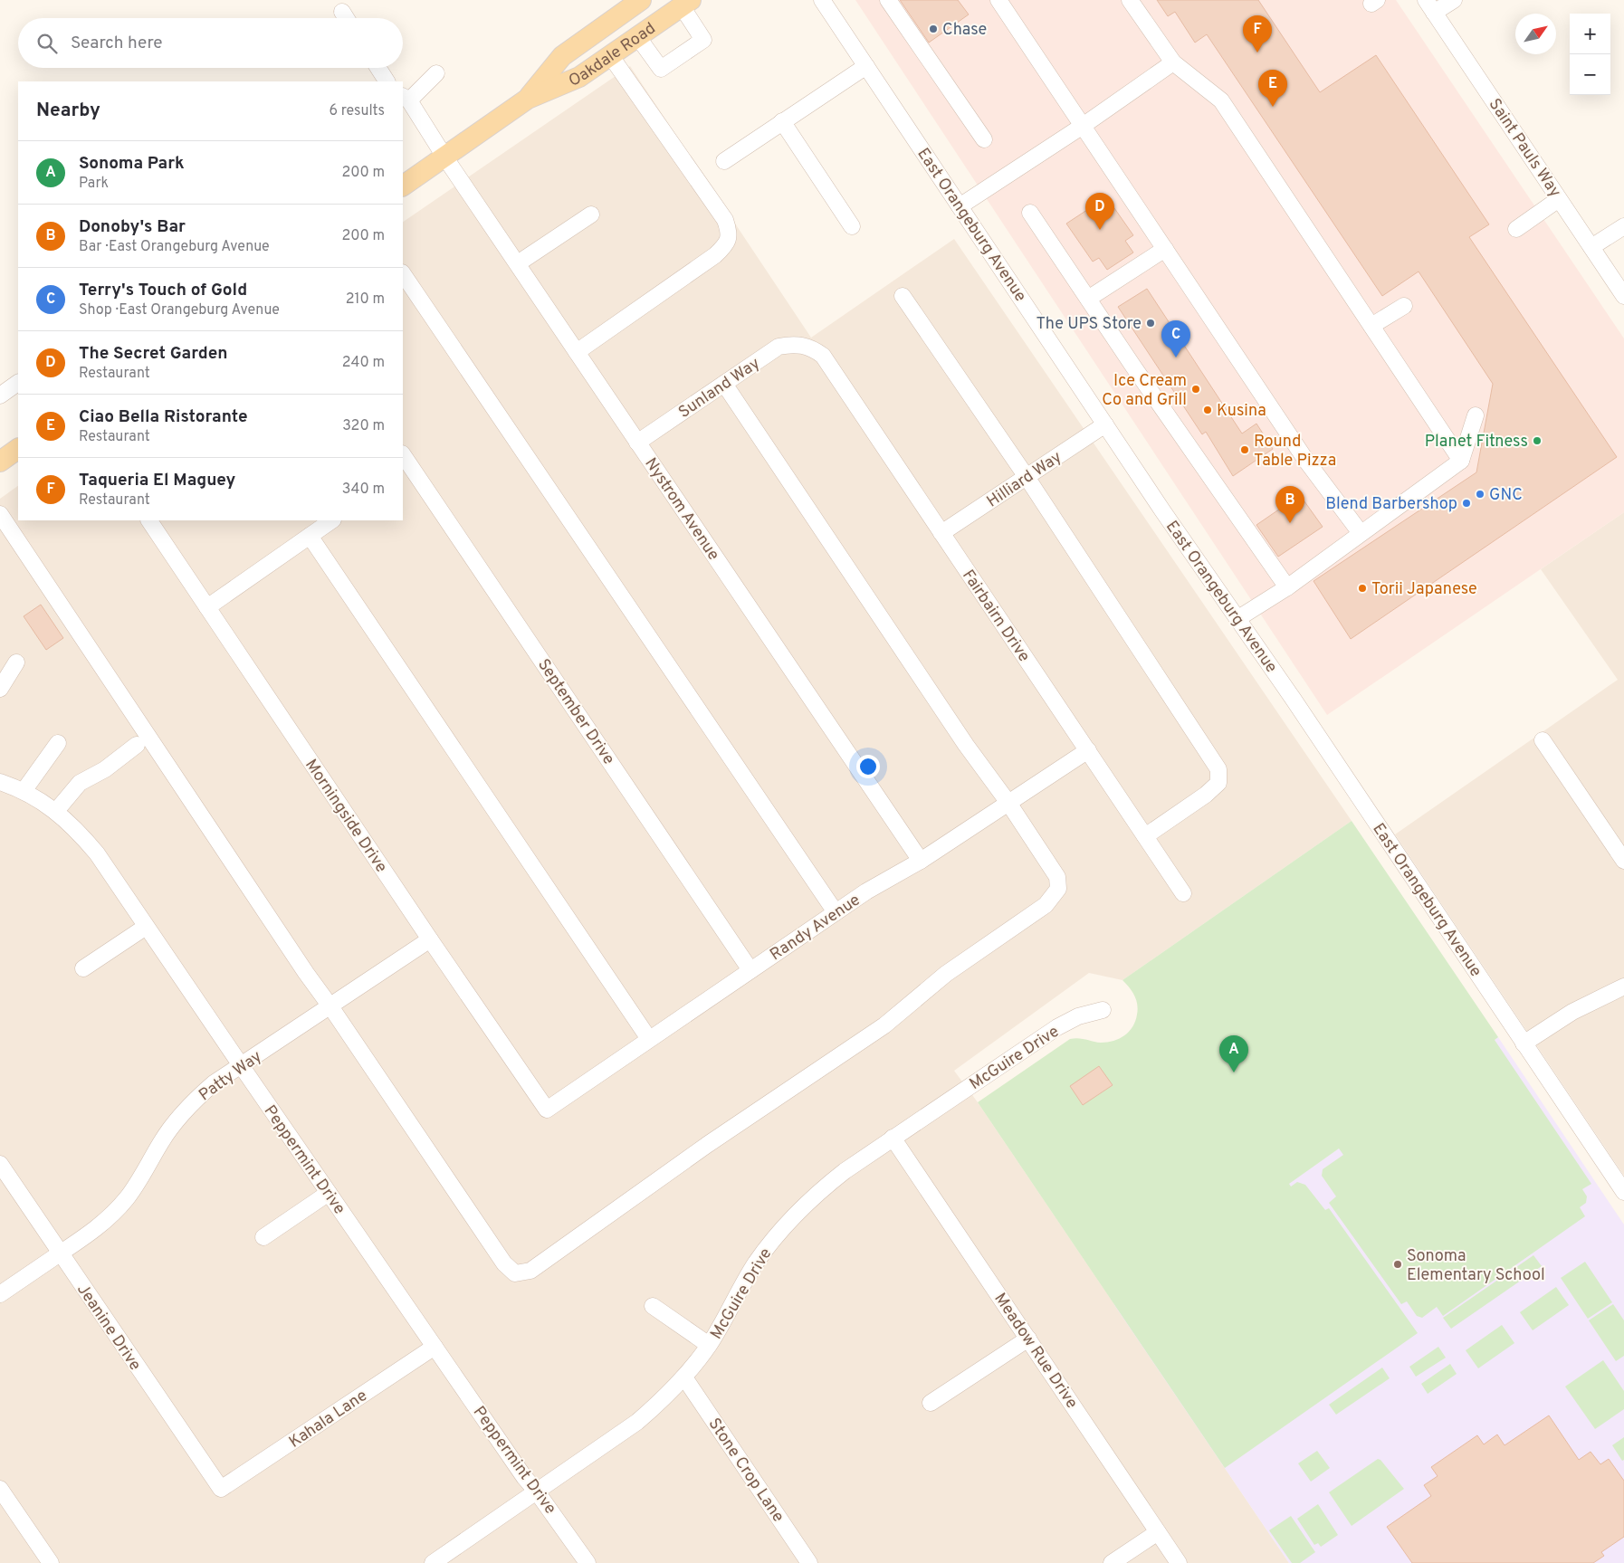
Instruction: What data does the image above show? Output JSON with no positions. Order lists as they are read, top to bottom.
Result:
{
  "streets": {
    "main road": ["Oakdale Road"],
    "street": [
      "Saint Pauls Way",
      "East Orangeburg Avenue",
      "Sunland Way",
      "Hilliard Way",
      "Nystrom Avenue",
      "Fairbairn Drive",
      "September Drive",
      "Morningside Drive",
      "Randy Avenue",
      "McGuire Drive",
      "Patty Way",
      "Peppermint Drive",
      "Jeanine Drive",
      "Meadow Rue Drive",
      "Kahala Lane",
      "Stone Crop Lane"
    ]
  },
  "crossings": [
    ["Oakdale Road", "Nystrom Avenue"],
    ["East Orangeburg Avenue", "Hilliard Way"],
    ["Sunland Way", "Nystrom Avenue"],
    ["Sunland Way", "Fairbairn Drive"],
    ["Hilliard Way", "Fairbairn Drive"],
    ["Nystrom Avenue", "Randy Avenue"],
    ["Fairbairn Drive", "Randy Avenue"],
    ["September Drive", "Randy Avenue"],
    ["Morningside Drive", "Randy Avenue"],
    ["Morningside Drive", "Patty Way"],
    ["McGuire Drive", "Peppermint Drive"],
    ["McGuire Drive", "Meadow Rue Drive"],
    ["McGuire Drive", "Stone Crop Lane"],
    ["Patty Way", "Peppermint Drive"],
    ["Patty Way", "Jeanine Drive"],
    ["Peppermint Drive", "Kahala Lane"],
    ["Jeanine Drive", "Kahala Lane"]
  ],
  "places": [
    "Chase",
    "The UPS Store",
    "Ice Cream Co and Grill",
    "Kusina",
    "Planet Fitness",
    "Round Table Pizza",
    "GNC",
    "Blend Barbershop",
    "Torii Japanese",
    "Sonoma Elementary School"
  ],
  "north": "top right",
  "page": {
    "map_buttons": ["+", "−"],
    "pins": [
      "F",
      "E",
      "D",
      "C",
      "B",
      "A"
    ],
    "search": "Search here",
    "heading": ["Nearby", "6 results"],
    "list": [
      {
        "mark": "A",
        "name": "Sonoma Park",
        "note": "Park",
        "value": "200 m"
      },
      {
        "mark": "B",
        "name": "Donoby's Bar",
        "note": "Bar · East Orangeburg Avenue",
        "value": "200 m"
      },
      {
        "mark": "C",
        "name": "Terry's Touch of Gold",
        "note": "Shop · East Orangeburg Avenue",
        "value": "210 m"
      },
      {
        "mark": "D",
        "name": "The Secret Garden",
        "note": "Restaurant",
        "value": "240 m"
      },
      {
        "mark": "E",
        "name": "Ciao Bella Ristorante",
        "note": "Restaurant",
        "value": "320 m"
      },
      {
        "mark": "F",
        "name": "Taqueria El Maguey",
        "note": "Restaurant",
        "value": "340 m"
      }
    ]
  }
}
